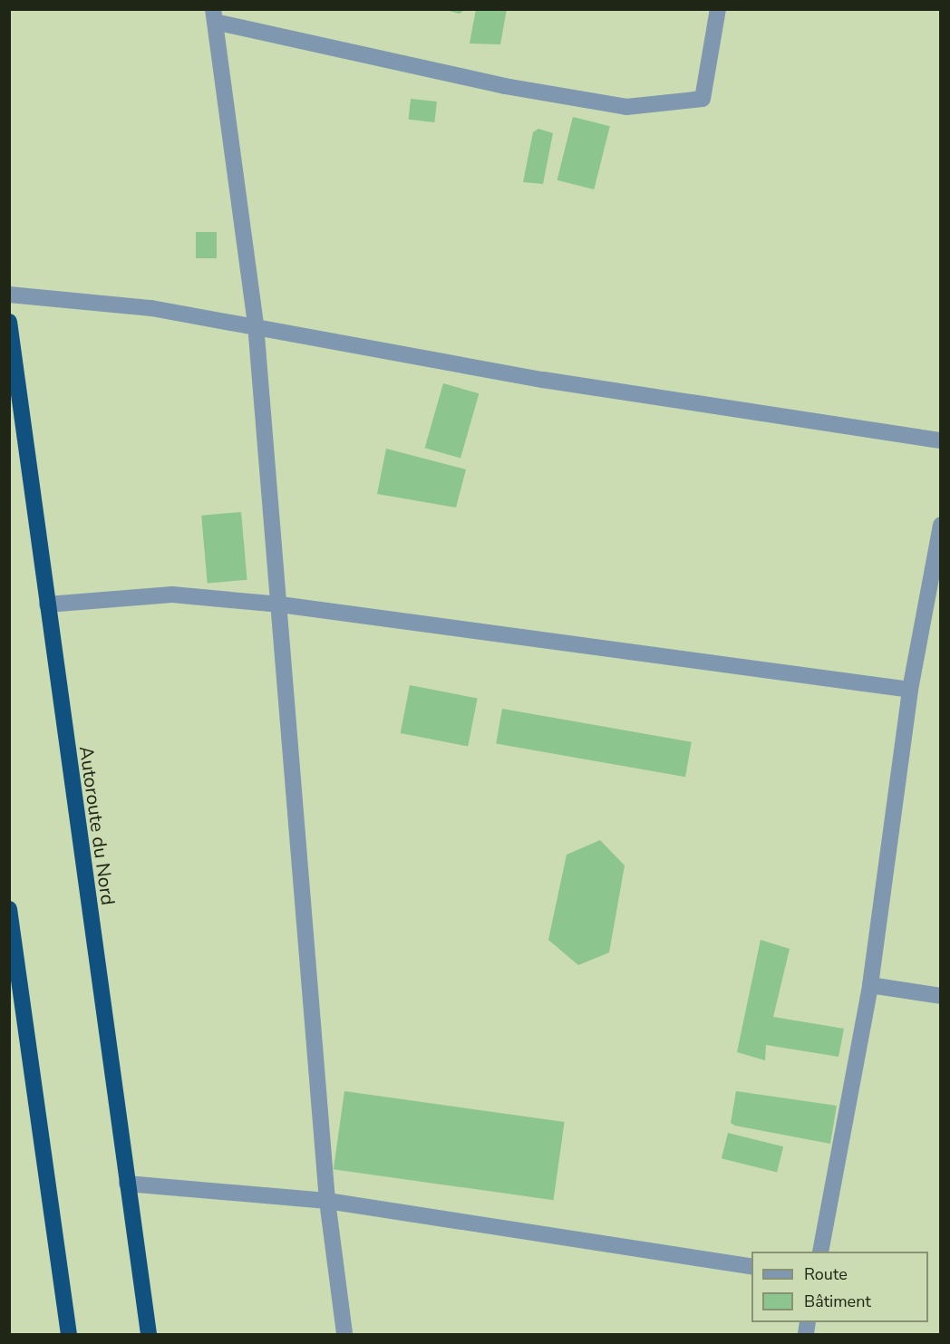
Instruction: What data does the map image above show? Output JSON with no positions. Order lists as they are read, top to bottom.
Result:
{
  "streets": {
    "highway": ["Autoroute du Nord"]
  },
  "legend": ["Route", "Bâtiment"]
}
